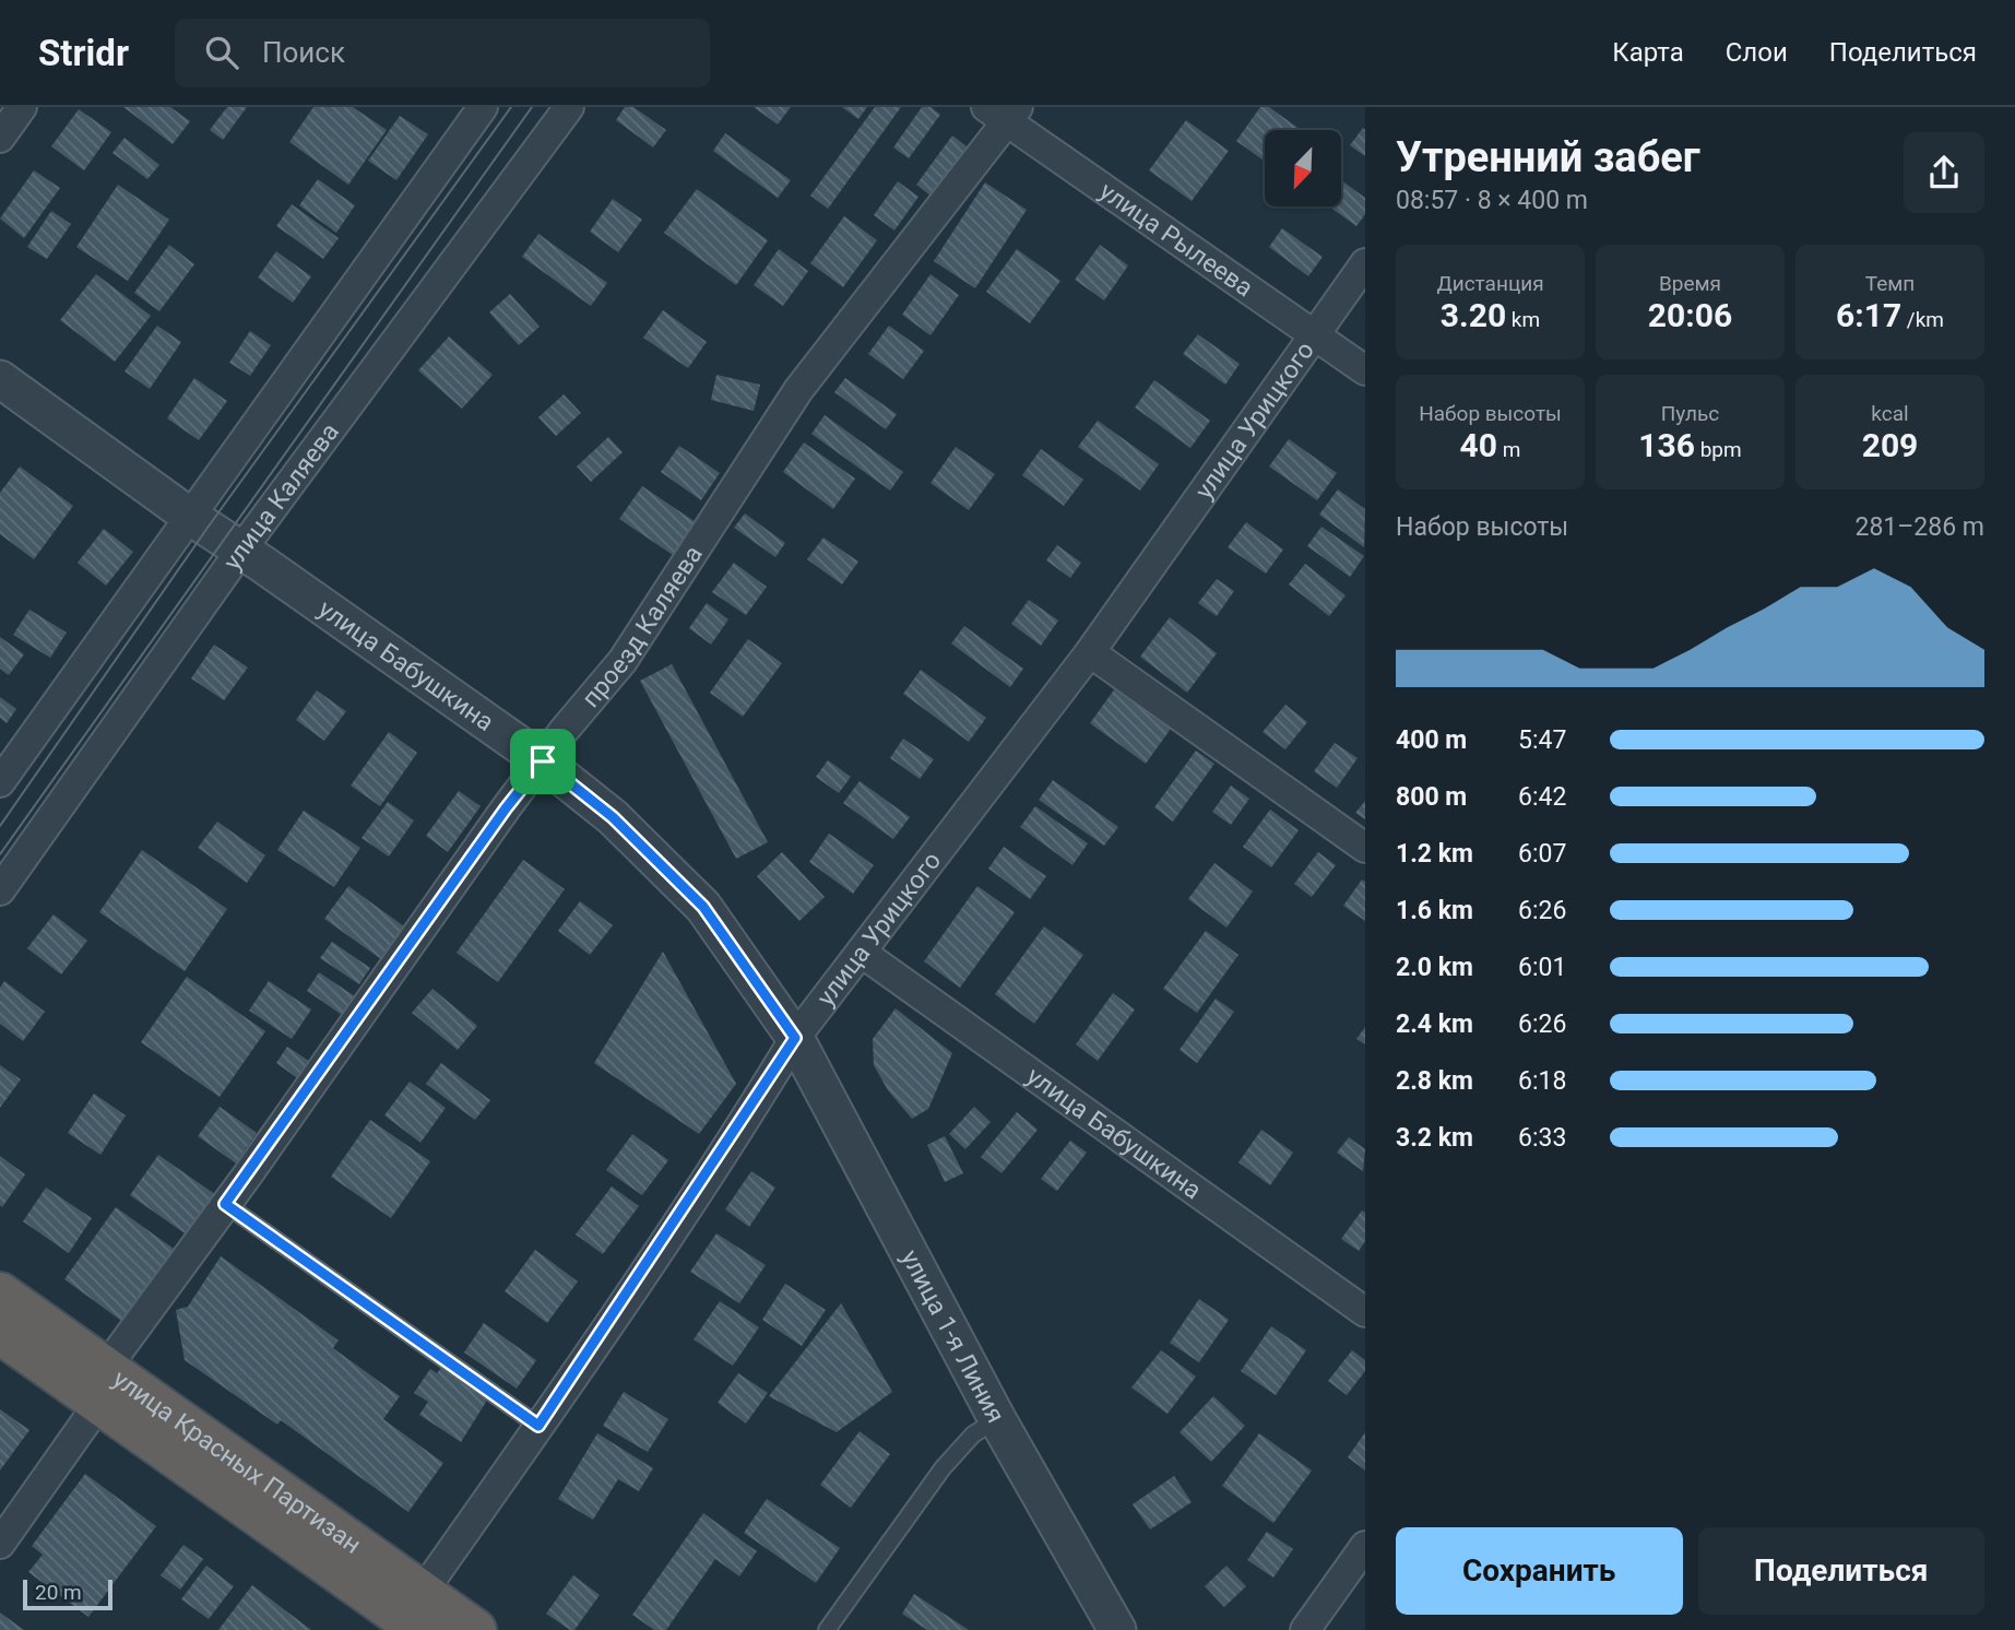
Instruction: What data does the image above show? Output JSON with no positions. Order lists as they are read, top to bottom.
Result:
{
  "streets": {
    "highway": ["улица Красных Партизан"],
    "street": [
      "улица Рылеева",
      "улица Урицкого",
      "улица Каляева",
      "проезд Каляева",
      "улица Бабушкина",
      "улица 1-я Линия"
    ]
  },
  "crossings": [
    ["улица Рылеева", "улица Урицкого"],
    ["улица Рылеева", "проезд Каляева"],
    ["улица Урицкого", "улица Бабушкина"],
    ["улица Урицкого", "улица 1-я Линия"],
    ["улица Урицкого", "улица Красных Партизан"],
    ["улица Каляева", "улица Бабушкина"],
    ["проезд Каляева", "улица Бабушкина"],
    ["проезд Каляева", "улица Красных Партизан"],
    ["улица Бабушкина", "улица 1-я Линия"]
  ],
  "scale_bar": "20 m",
  "north": "bottom left",
  "page": {
    "header": "Stridr",
    "search": "Поиск",
    "nav": ["Карта", "Слои", "Поделиться"],
    "heading": ["Утренний забег", "08:57 · 8 × 400 m"],
    "stats": [
      ["Дистанция", "3.20 km"],
      ["Время", "20:06"],
      ["Темп", "6:17 /km"],
      ["Набор высоты", "40 m"],
      ["Пульс", "136 bpm"],
      ["kcal", "209"]
    ],
    "chart": ["Набор высоты", "281–286 m"],
    "list": [
      {
        "name": "400 m",
        "note": "5:47"
      },
      {
        "name": "800 m",
        "note": "6:42"
      },
      {
        "name": "1.2 km",
        "note": "6:07"
      },
      {
        "name": "1.6 km",
        "note": "6:26"
      },
      {
        "name": "2.0 km",
        "note": "6:01"
      },
      {
        "name": "2.4 km",
        "note": "6:26"
      },
      {
        "name": "2.8 km",
        "note": "6:18"
      },
      {
        "name": "3.2 km",
        "note": "6:33"
      }
    ],
    "buttons": ["Сохранить", "Поделиться"],
    "scale": "20 m"
  }
}
